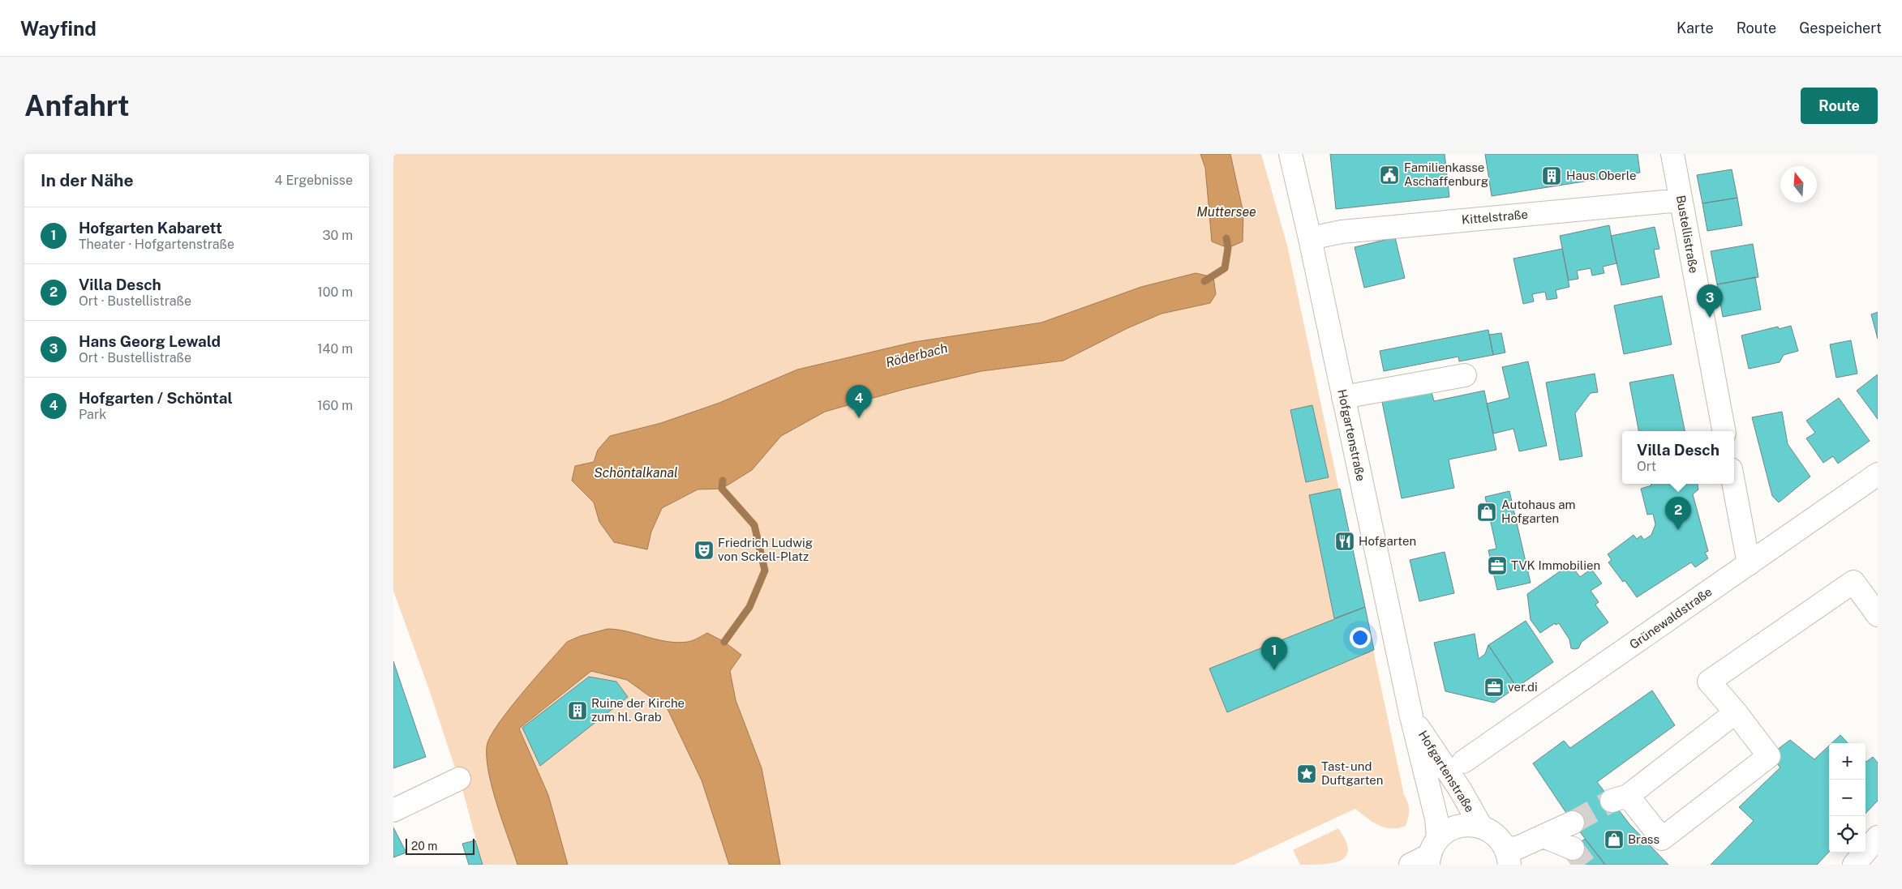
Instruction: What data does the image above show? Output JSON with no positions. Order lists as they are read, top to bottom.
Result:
{
  "streets": {
    "street": [
      "Kittelstraße",
      "Bustellistraße",
      "Hofgartenstraße",
      "Grünewaldstraße"
    ]
  },
  "crossings": [
    ["Kittelstraße", "Bustellistraße"],
    ["Kittelstraße", "Hofgartenstraße"]
  ],
  "water": ["Muttersee", "Röderbach", "Schöntalkanal"],
  "places": {
    "public building": ["Familienkasse Aschaffenburg"],
    "building": ["Haus Oberle", "Ruine der Kirche zum hl. Grab"],
    "shop": ["Autohaus am Hofgarten", "Brass"],
    "restaurant": ["Hofgarten"],
    "theatre": ["Friedrich Ludwig von Sckell-Platz"],
    "office": ["TVK Immobilien", "ver.di"],
    "place": ["Tast- und Duftgarten"]
  },
  "scale_bar": "20 m",
  "north": "top",
  "page": {
    "header": "Wayfind",
    "nav": ["Karte", "Route", "Gespeichert"],
    "buttons": "Route",
    "title": "Anfahrt",
    "heading": ["In der Nähe", "4 Ergebnisse"],
    "list": [
      {
        "mark": "1",
        "name": "Hofgarten Kabarett",
        "note": "Theater · Hofgartenstraße",
        "value": "30 m"
      },
      {
        "mark": "2",
        "name": "Villa Desch",
        "note": "Ort · Bustellistraße",
        "value": "100 m"
      },
      {
        "mark": "3",
        "name": "Hans Georg Lewald",
        "note": "Ort · Bustellistraße",
        "value": "140 m"
      },
      {
        "mark": "4",
        "name": "Hofgarten / Schöntal",
        "note": "Park",
        "value": "160 m"
      }
    ],
    "pins": [
      "3",
      "4",
      "2",
      "1"
    ],
    "popup": ["Villa Desch", "Ort"],
    "map_buttons": ["+", "−"],
    "scale": "20 m"
  }
}
